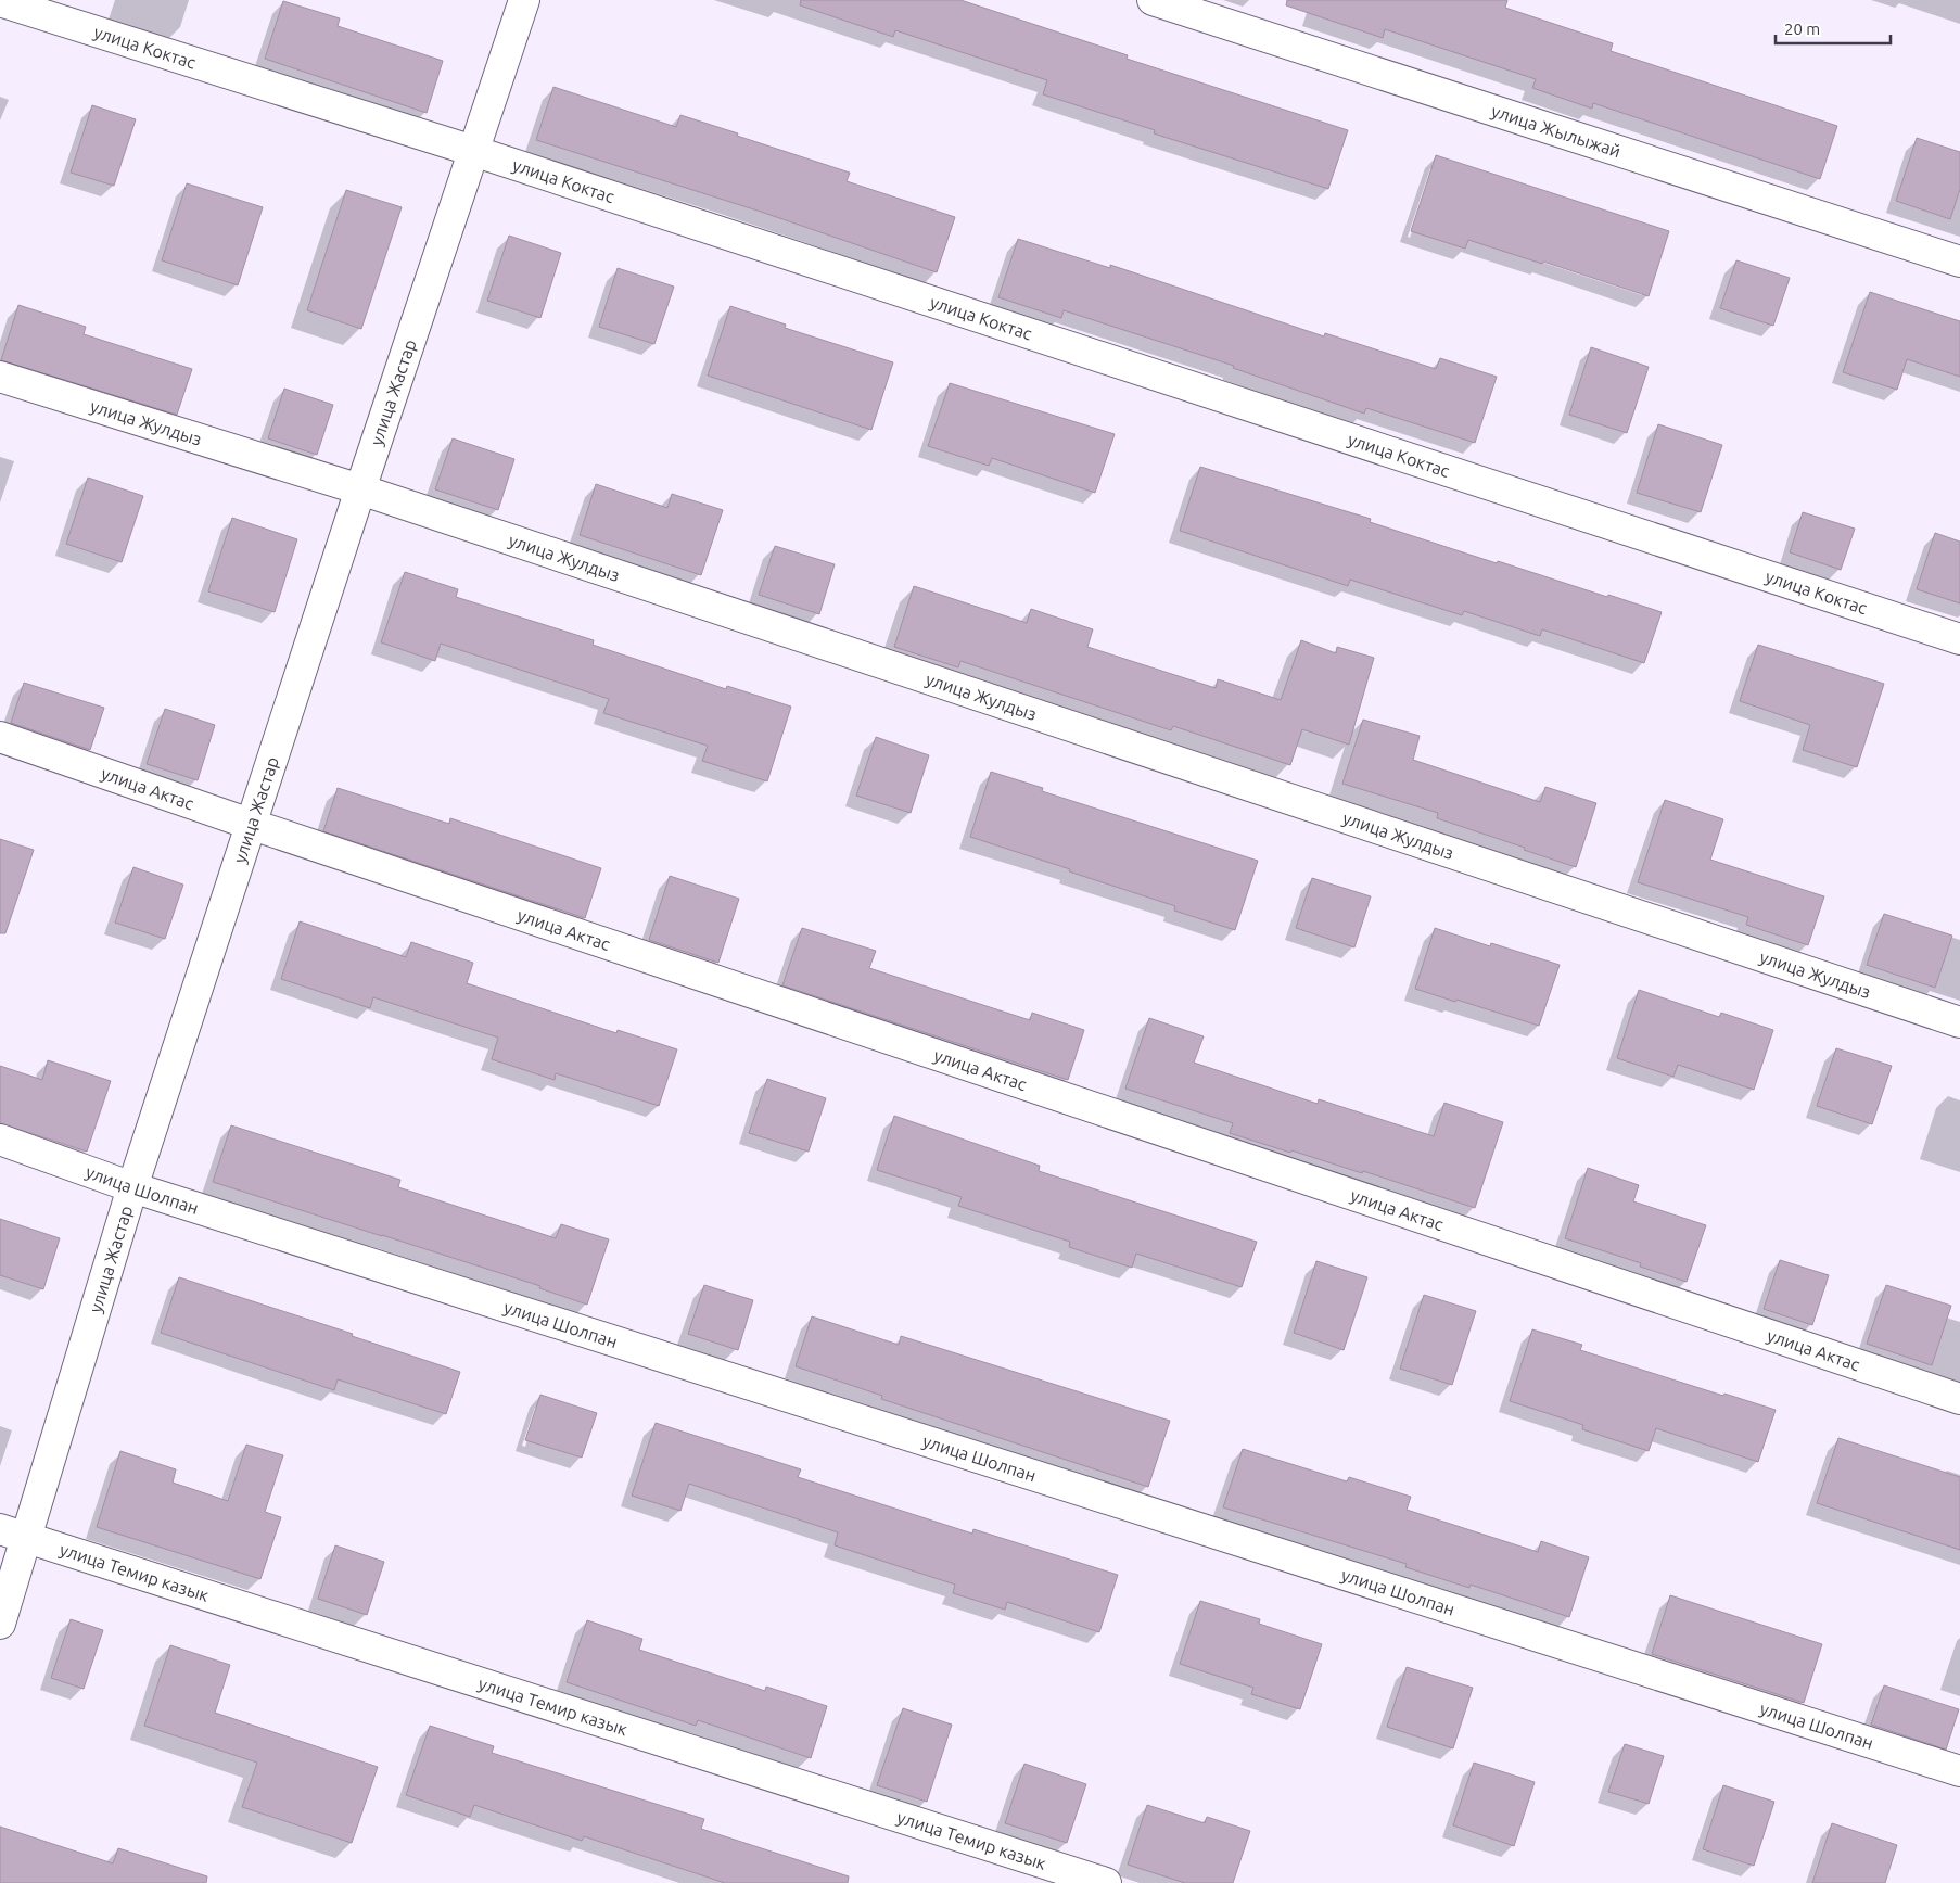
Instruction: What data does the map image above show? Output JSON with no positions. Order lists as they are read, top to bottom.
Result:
{
  "streets": {
    "street": [
      "улица Коктас",
      "улица Жылыжай",
      "улица Жастар",
      "улица Жулдыз",
      "улица Актас",
      "улица Шолпан",
      "улица Темир казык"
    ]
  },
  "crossings": [
    ["улица Коктас", "улица Жастар"],
    ["улица Жастар", "улица Жулдыз"],
    ["улица Жастар", "улица Актас"],
    ["улица Жастар", "улица Шолпан"],
    ["улица Жастар", "улица Темир казык"]
  ],
  "scale_bar": "20 m"
}
